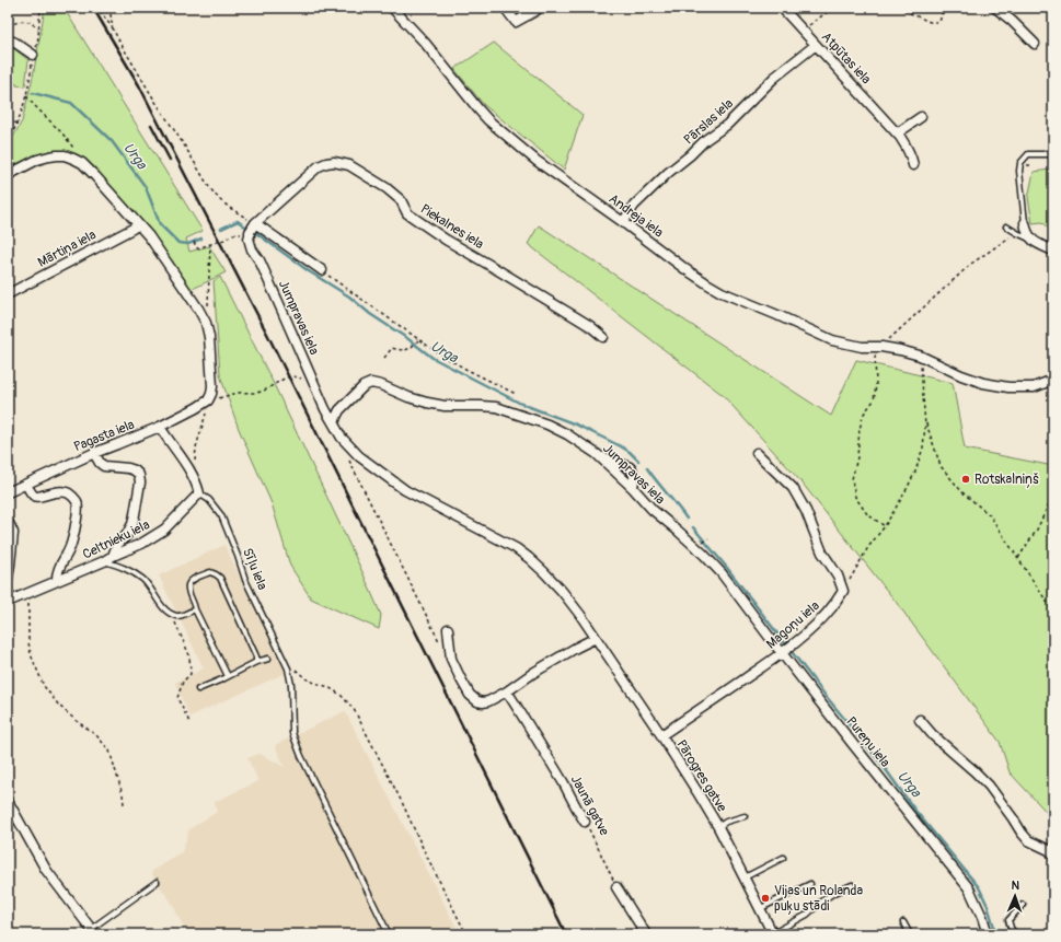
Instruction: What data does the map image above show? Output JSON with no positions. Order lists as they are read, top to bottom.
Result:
{
  "streets": {
    "street": [
      "Atpūtas iela",
      "Pārslas iela",
      "Andreja iela",
      "Piekalnes iela",
      "Mārtiņa iela",
      "Jumpravas iela",
      "Pagasta iela",
      "Celtnieku iela",
      "Magoņu iela",
      "Pureņu iela",
      "Pārogres gatve",
      "Jaunā gatve"
    ],
    "lane": ["Sīļu iela"]
  },
  "crossings": [
    ["Atpūtas iela", "Pārslas iela"],
    ["Pārslas iela", "Andreja iela"],
    ["Piekalnes iela", "Jumpravas iela"],
    ["Jumpravas iela", "Magoņu iela"],
    ["Jumpravas iela", "Pureņu iela"],
    ["Jumpravas iela", "Pārogres gatve"],
    ["Celtnieku iela", "Sīļu iela"],
    ["Magoņu iela", "Pureņu iela"],
    ["Magoņu iela", "Pārogres gatve"]
  ],
  "water": ["Urga"],
  "places": ["Rotskalniņš", "Vijas un Rolanda puķu stādi"],
  "north": "top"
}
